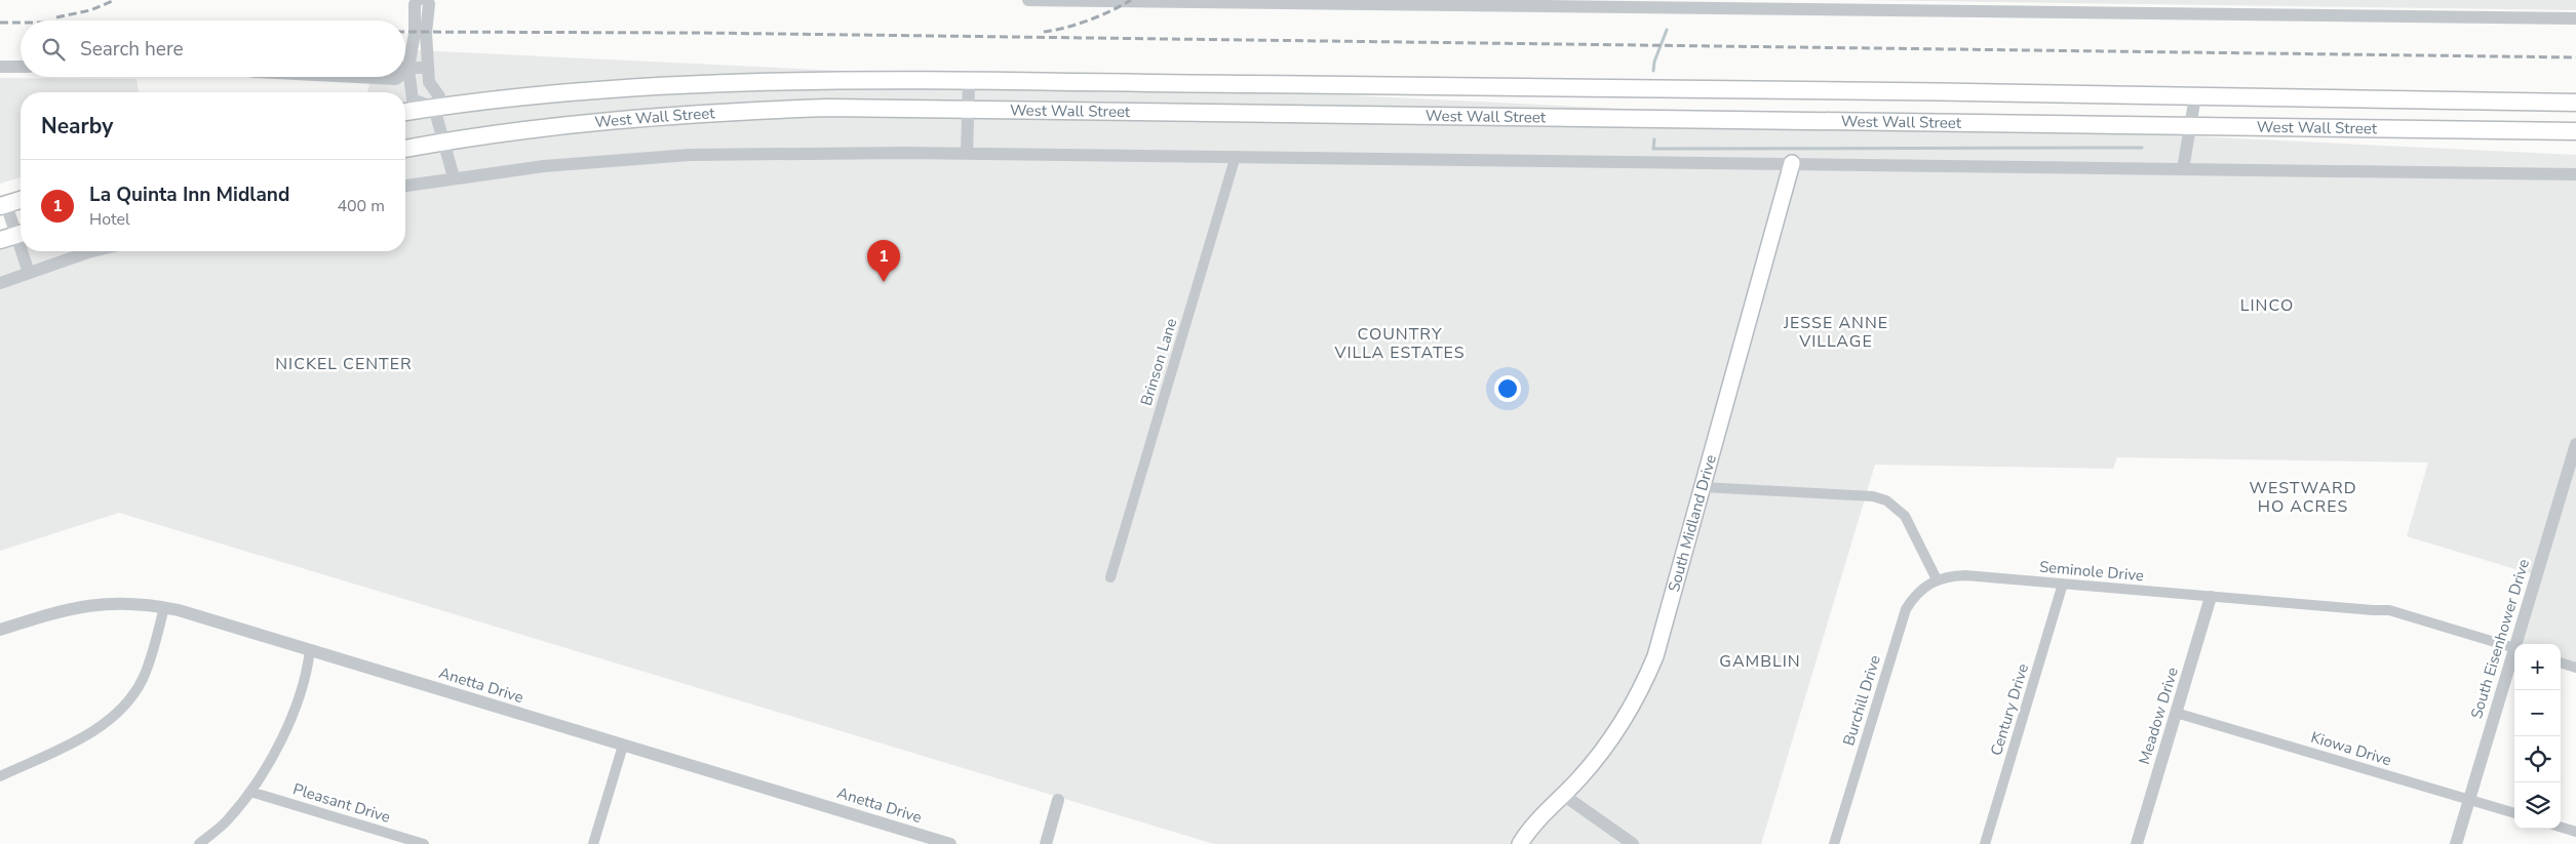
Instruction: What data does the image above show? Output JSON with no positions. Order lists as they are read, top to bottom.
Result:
{
  "streets": {
    "main road": ["West Wall Street", "South Midland Drive"],
    "street": [
      "Brinson Lane",
      "Seminole Drive",
      "South Eisenhower Drive",
      "Anetta Drive",
      "Burchill Drive",
      "Century Drive",
      "Meadow Drive",
      "Kiowa Drive",
      "Pleasant Drive"
    ]
  },
  "crossings": [
    ["Seminole Drive", "Burchill Drive"],
    ["Seminole Drive", "Century Drive"],
    ["Seminole Drive", "Meadow Drive"],
    ["South Eisenhower Drive", "Kiowa Drive"],
    ["Meadow Drive", "Kiowa Drive"]
  ],
  "districts": [
    "LINCO",
    "JESSE ANNE VILLAGE",
    "COUNTRY VILLA ESTATES",
    "NICKEL CENTER",
    "WESTWARD HO ACRES",
    "GAMBLIN"
  ],
  "page": {
    "search": "Search here",
    "heading": "Nearby",
    "list": [
      {
        "mark": "1",
        "name": "La Quinta Inn Midland",
        "note": "Hotel",
        "value": "400 m"
      }
    ],
    "pins": "1",
    "map_buttons": ["+", "−"]
  }
}
